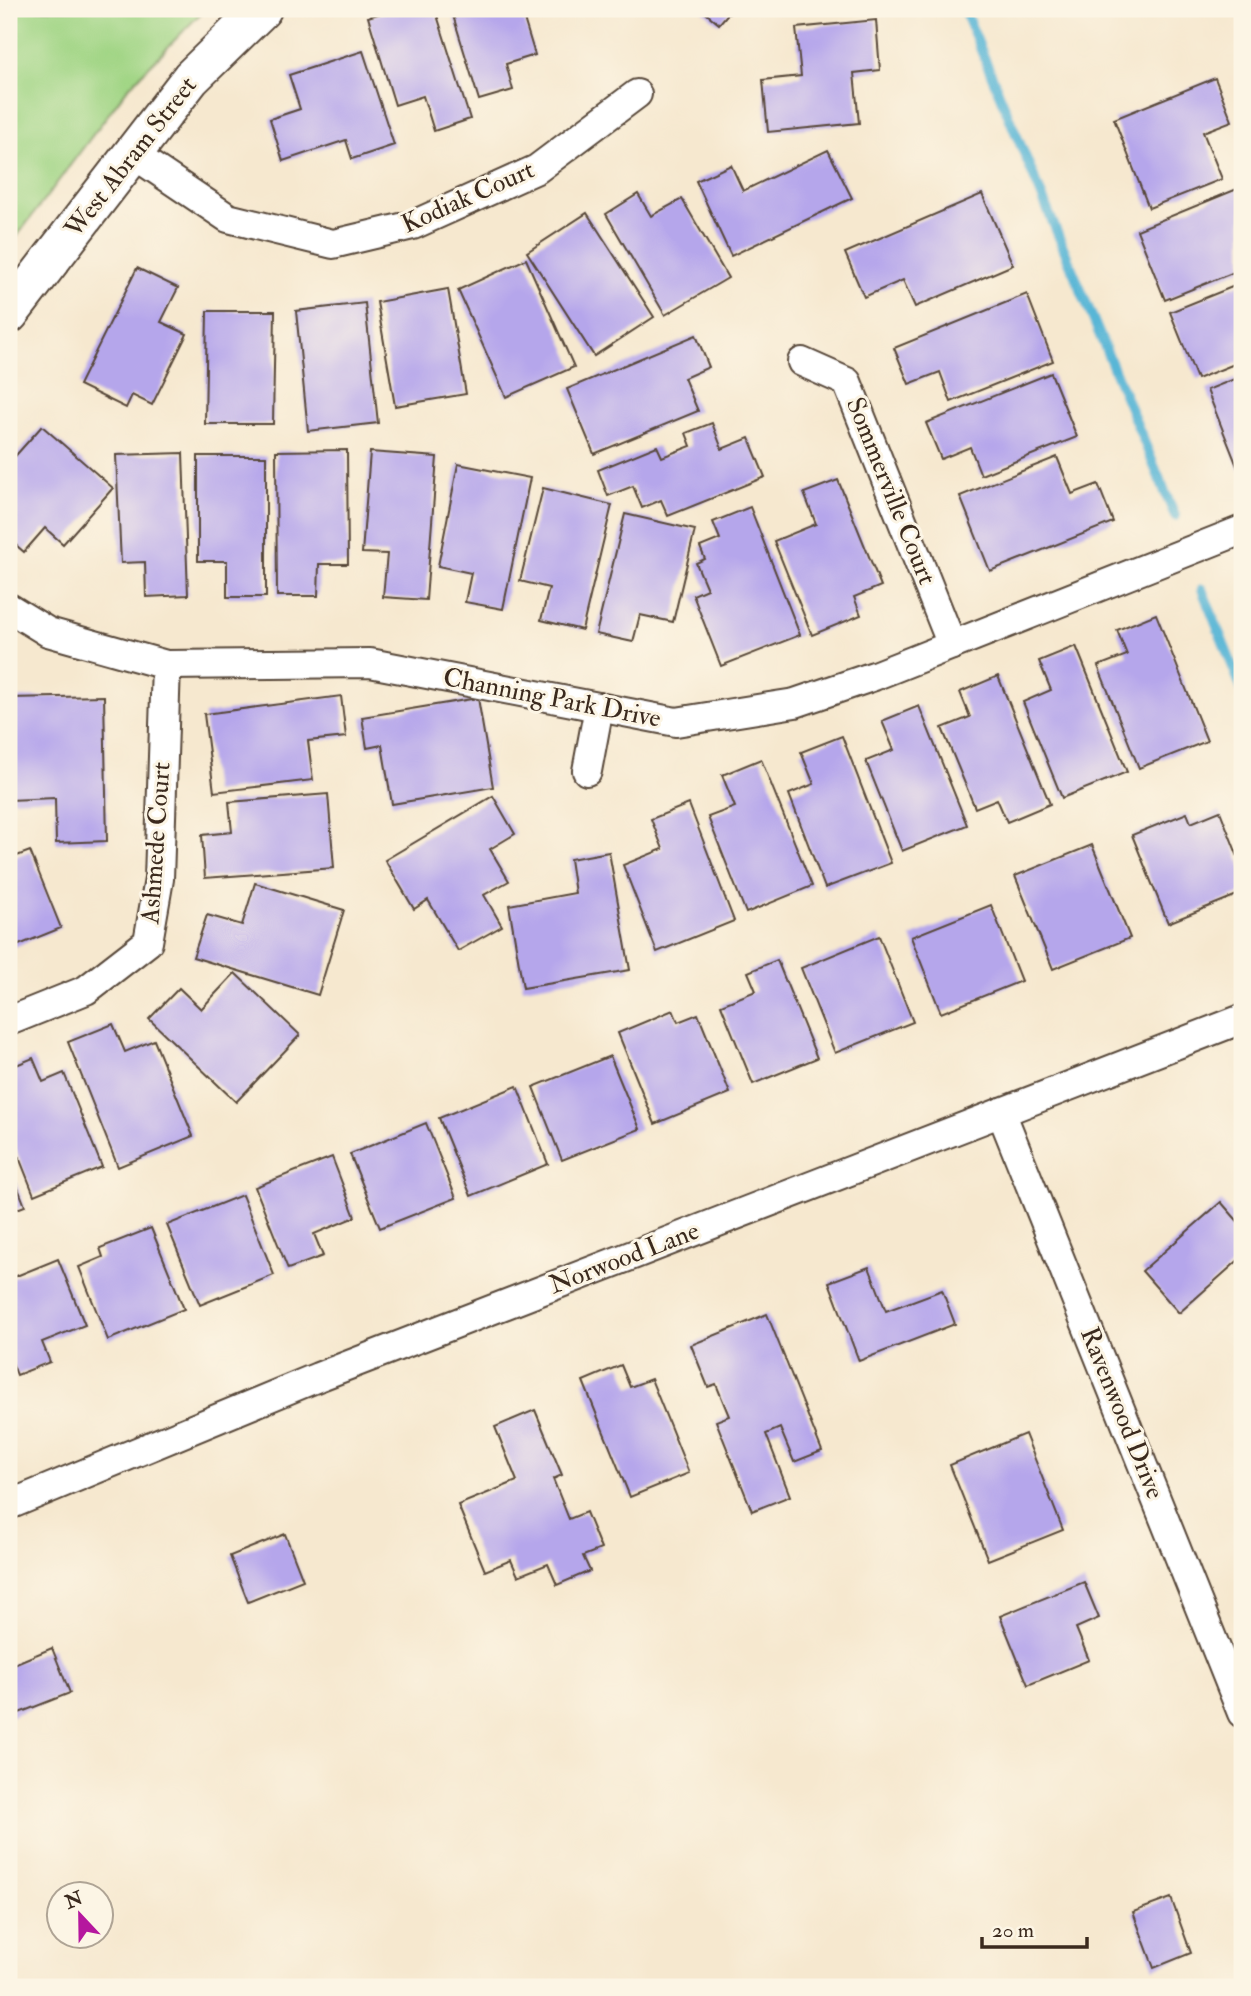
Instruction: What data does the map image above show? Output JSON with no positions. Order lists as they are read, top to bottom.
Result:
{
  "streets": {
    "main road": ["West Abram Street"],
    "street": [
      "Kodiak Court",
      "Sommerville Court",
      "Channing Park Drive",
      "Ashmede Court",
      "Norwood Lane",
      "Ravenwood Drive"
    ]
  },
  "crossings": [
    ["West Abram Street", "Kodiak Court"],
    ["Sommerville Court", "Channing Park Drive"],
    ["Channing Park Drive", "Ashmede Court"],
    ["Norwood Lane", "Ravenwood Drive"]
  ],
  "scale_bar": "20 m",
  "north": "top"
}
